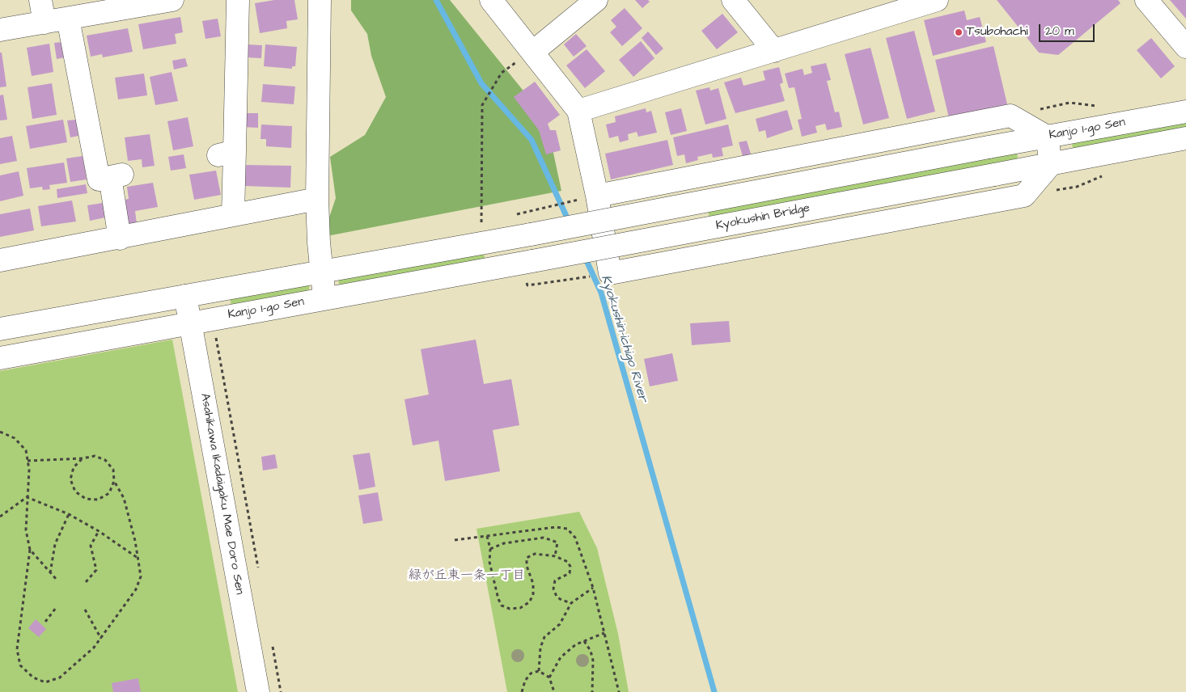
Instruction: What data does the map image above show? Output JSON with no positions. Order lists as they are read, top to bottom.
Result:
{
  "streets": {
    "street": ["Kanjo 1-go Sen", "Kyokushin Bridge", "Asahikawa Ikadaigaku Mae Doro Sen"]
  },
  "crossings": [
    ["Kanjo 1-go Sen", "Kyokushin Bridge"],
    ["Kanjo 1-go Sen", "Asahikawa Ikadaigaku Mae Doro Sen"]
  ],
  "districts": ["緑が丘東一条一丁目"],
  "water": ["Kyokushin-ichigo River"],
  "places": ["Tsubohachi"],
  "scale_bar": "20 m"
}
